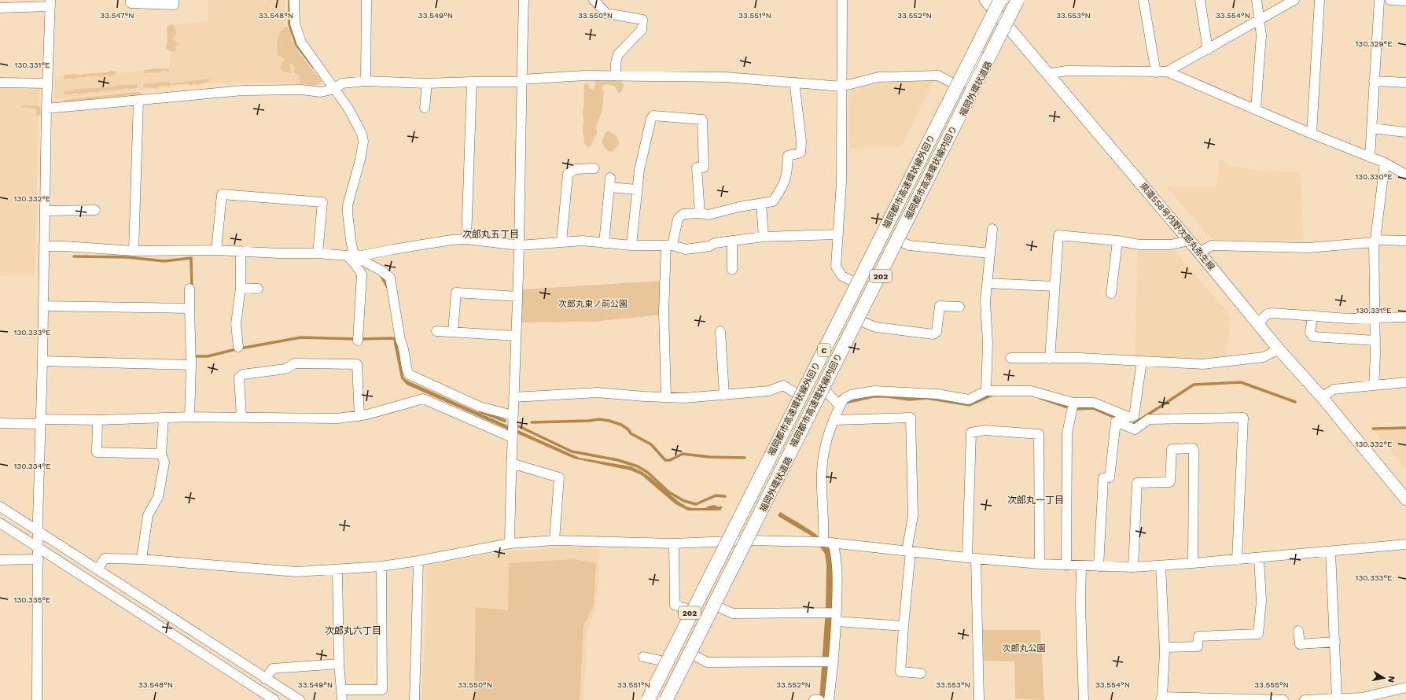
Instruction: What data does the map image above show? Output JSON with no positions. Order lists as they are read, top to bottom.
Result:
{
  "streets": {
    "highway": [
      "福岡外環状道路",
      "福岡都市高速環状線内回り",
      "福岡都市高速環状線外回り",
      "202",
      "C"
    ],
    "main road": ["県道558号内野次郎丸弥生線"]
  },
  "crossings": [
    ["福岡外環状道路", "県道558号内野次郎丸弥生線"],
    ["福岡都市高速環状線外回り", "県道558号内野次郎丸弥生線"],
    ["福岡都市高速環状線外回り", "202"],
    ["県道558号内野次郎丸弥生線", "202"]
  ],
  "districts": ["次郎丸五丁目", "次郎丸一丁目", "次郎丸六丁目"],
  "parks": ["次郎丸東ノ前公園", "次郎丸公園"],
  "north": "right",
  "coordinates": [
    "33.547°N",
    "33.548°N",
    "33.549°N",
    "33.550°N",
    "33.551°N",
    "33.552°N",
    "33.553°N",
    "33.554°N",
    "130.329°E",
    "130.331°E",
    "130.330°E",
    "130.332°E",
    "130.333°E",
    "130.334°E",
    "130.335°E",
    "33.555°N"
  ]
}
